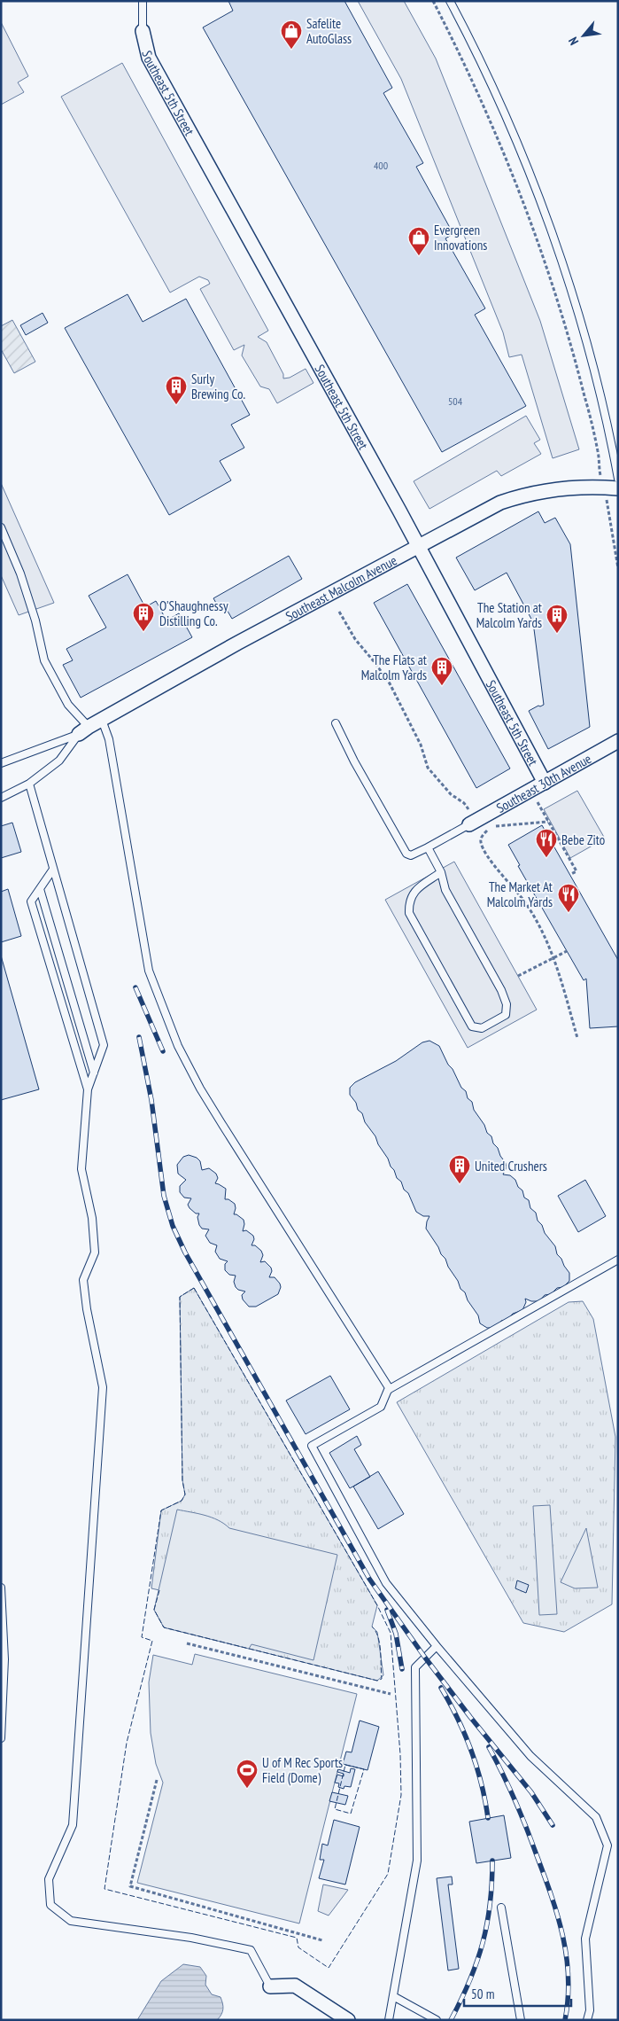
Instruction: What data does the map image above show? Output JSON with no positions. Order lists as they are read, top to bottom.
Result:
{
  "streets": {
    "street": ["Southeast 5th Street", "Southeast Malcolm Avenue", "Southeast 30th Avenue"]
  },
  "crossings": [
    ["Southeast 5th Street", "Southeast Malcolm Avenue"],
    ["Southeast 5th Street", "Southeast 30th Avenue"]
  ],
  "places": {
    "shop": ["Safelite AutoGlass", "Evergreen Innovations"],
    "building": [
      "Surly Brewing Co.",
      "O'Shaughnessy Distilling Co.",
      "The Station at Malcolm Yards",
      "The Flats at Malcolm Yards",
      "United Crushers"
    ],
    "restaurant": ["Bebe Zito", "The Market At Malcolm Yards"],
    "sports": ["U of M Rec Sports Field (Dome)"]
  },
  "house_numbers": ["400", "504"],
  "scale_bar": "50 m",
  "north": "bottom left"
}
